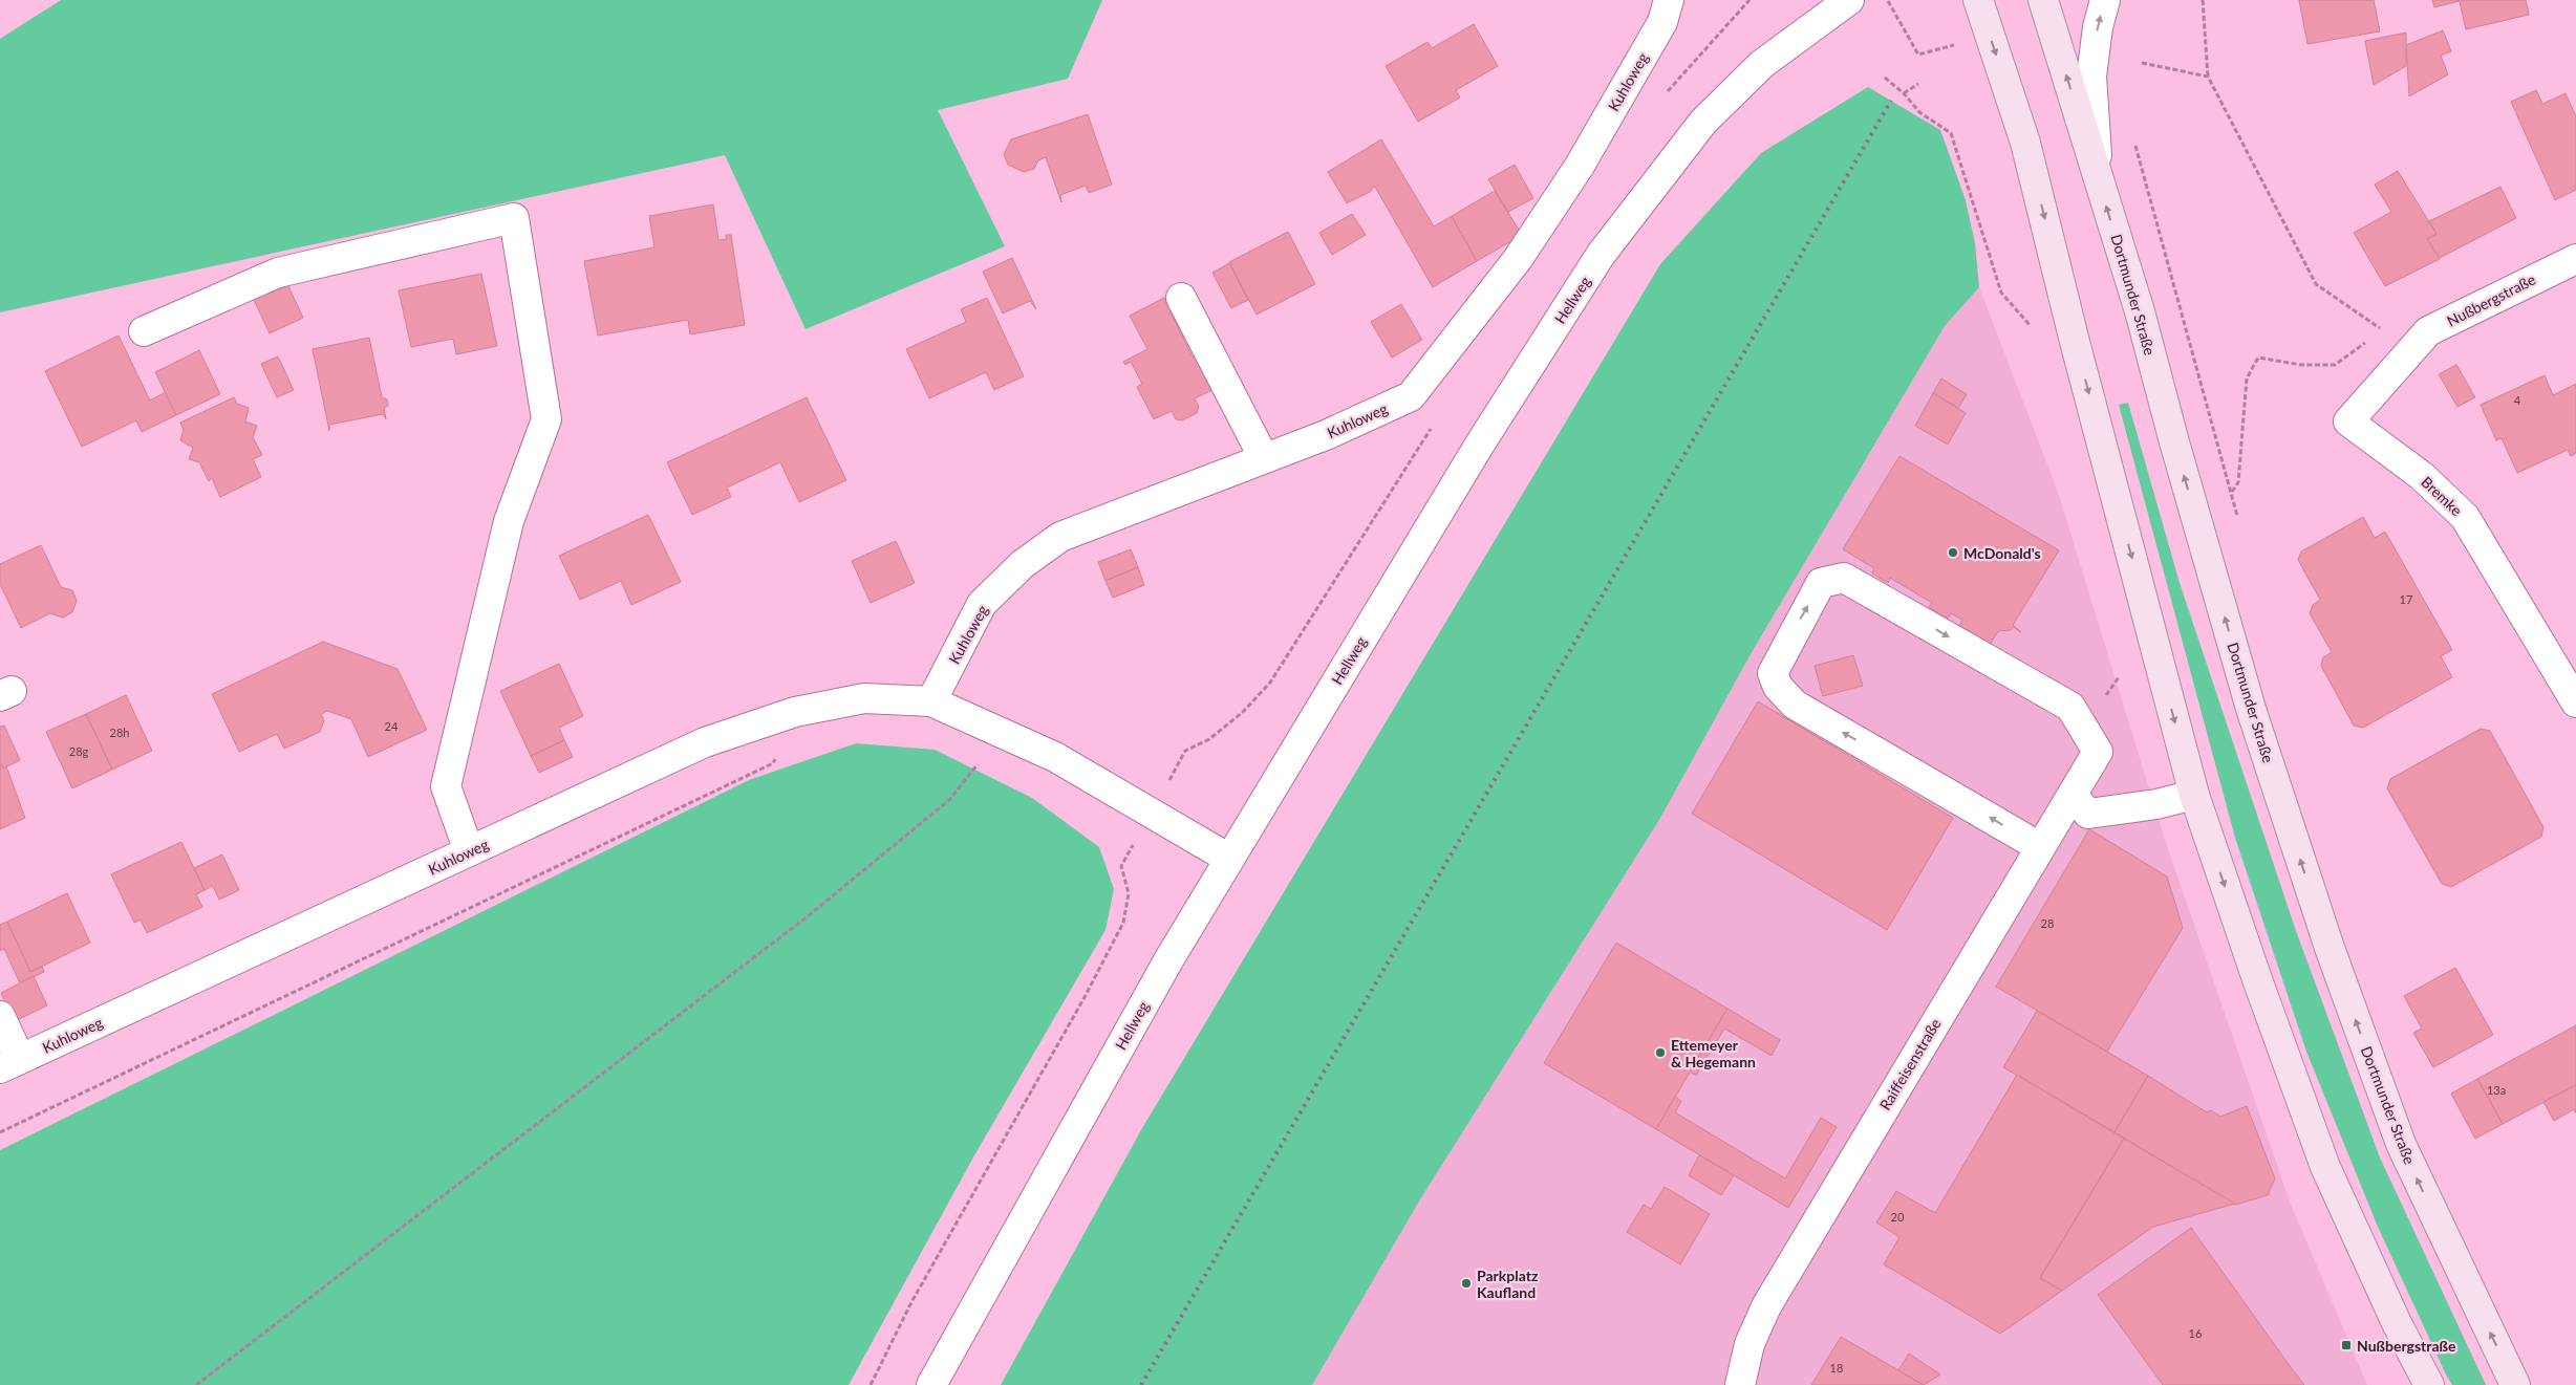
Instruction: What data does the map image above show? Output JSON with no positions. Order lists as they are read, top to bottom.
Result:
{
  "streets": {
    "main road": ["Dortmunder Straße"],
    "street": [
      "Kuhloweg",
      "Hellweg",
      "Nußbergstraße",
      "Bremke",
      "Raiffeisenstraße"
    ]
  },
  "crossings": [
    ["Kuhloweg", "Hellweg"],
    ["Nußbergstraße", "Bremke"]
  ],
  "places": {
    "other": ["McDonald's", "Ettemeyer & Hegemann", "Parkplatz Kaufland"],
    "transit": ["Nußbergstraße"]
  },
  "house_numbers": [
    "4",
    "17",
    "24",
    "28h",
    "28g",
    "28",
    "13a",
    "20",
    "16",
    "18"
  ]
}
